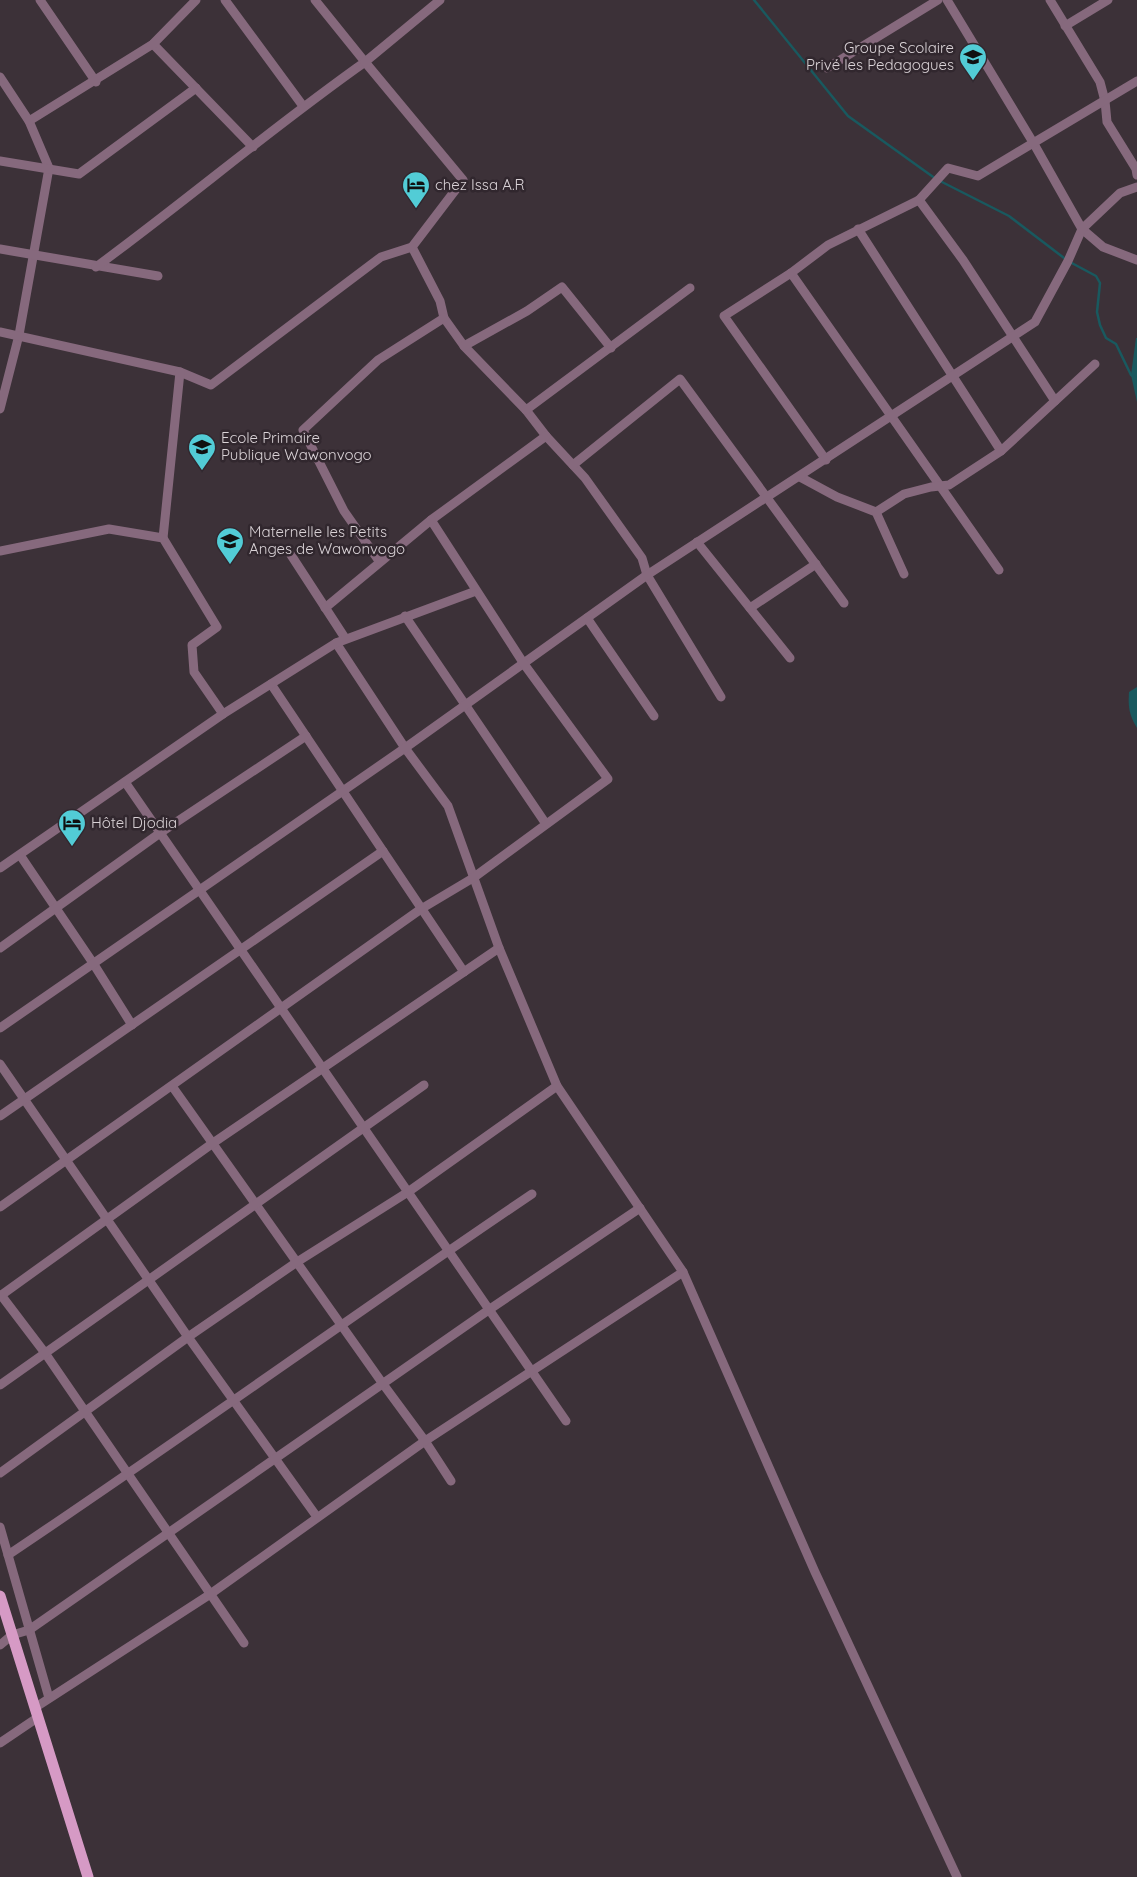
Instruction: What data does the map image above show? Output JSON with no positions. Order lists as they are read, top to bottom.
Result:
{
  "places": {
    "school or university": ["Groupe Scolaire Privé les Pedagogues", "Ecole Primaire Publique Wawonvogo", "Maternelle les Petits Anges de Wawonvogo"],
    "hotel": ["chez Issa A.R", "Hôtel Djodia"]
  }
}
